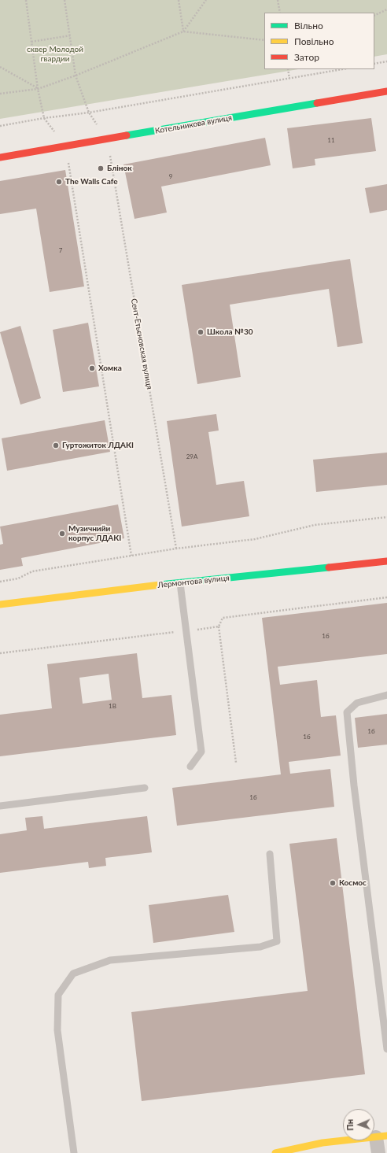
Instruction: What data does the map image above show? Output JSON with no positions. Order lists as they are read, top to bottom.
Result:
{
  "streets": {
    "street": ["Котельникова вулиця", "Лермонтова вулиця"],
    "path": ["Сент-Етьєновская вулиця"]
  },
  "crossings": [
    ["Котельникова вулиця", "Сент-Етьєновская вулиця"]
  ],
  "parks": ["сквер Молодой гвардии"],
  "places": [
    "Блінок",
    "The Walls Cafe",
    "Школа №30",
    "Хомка",
    "Гуртожиток ЛДАКІ",
    "Музичнийи корпус ЛДАКІ",
    "Космос"
  ],
  "house_numbers": [
    "11",
    "9",
    "7",
    "29А",
    "1б",
    "1В",
    "1б",
    "1б",
    "1б"
  ],
  "legend": ["Вільно", "Повільно", "Затор"],
  "north": "left"
}
